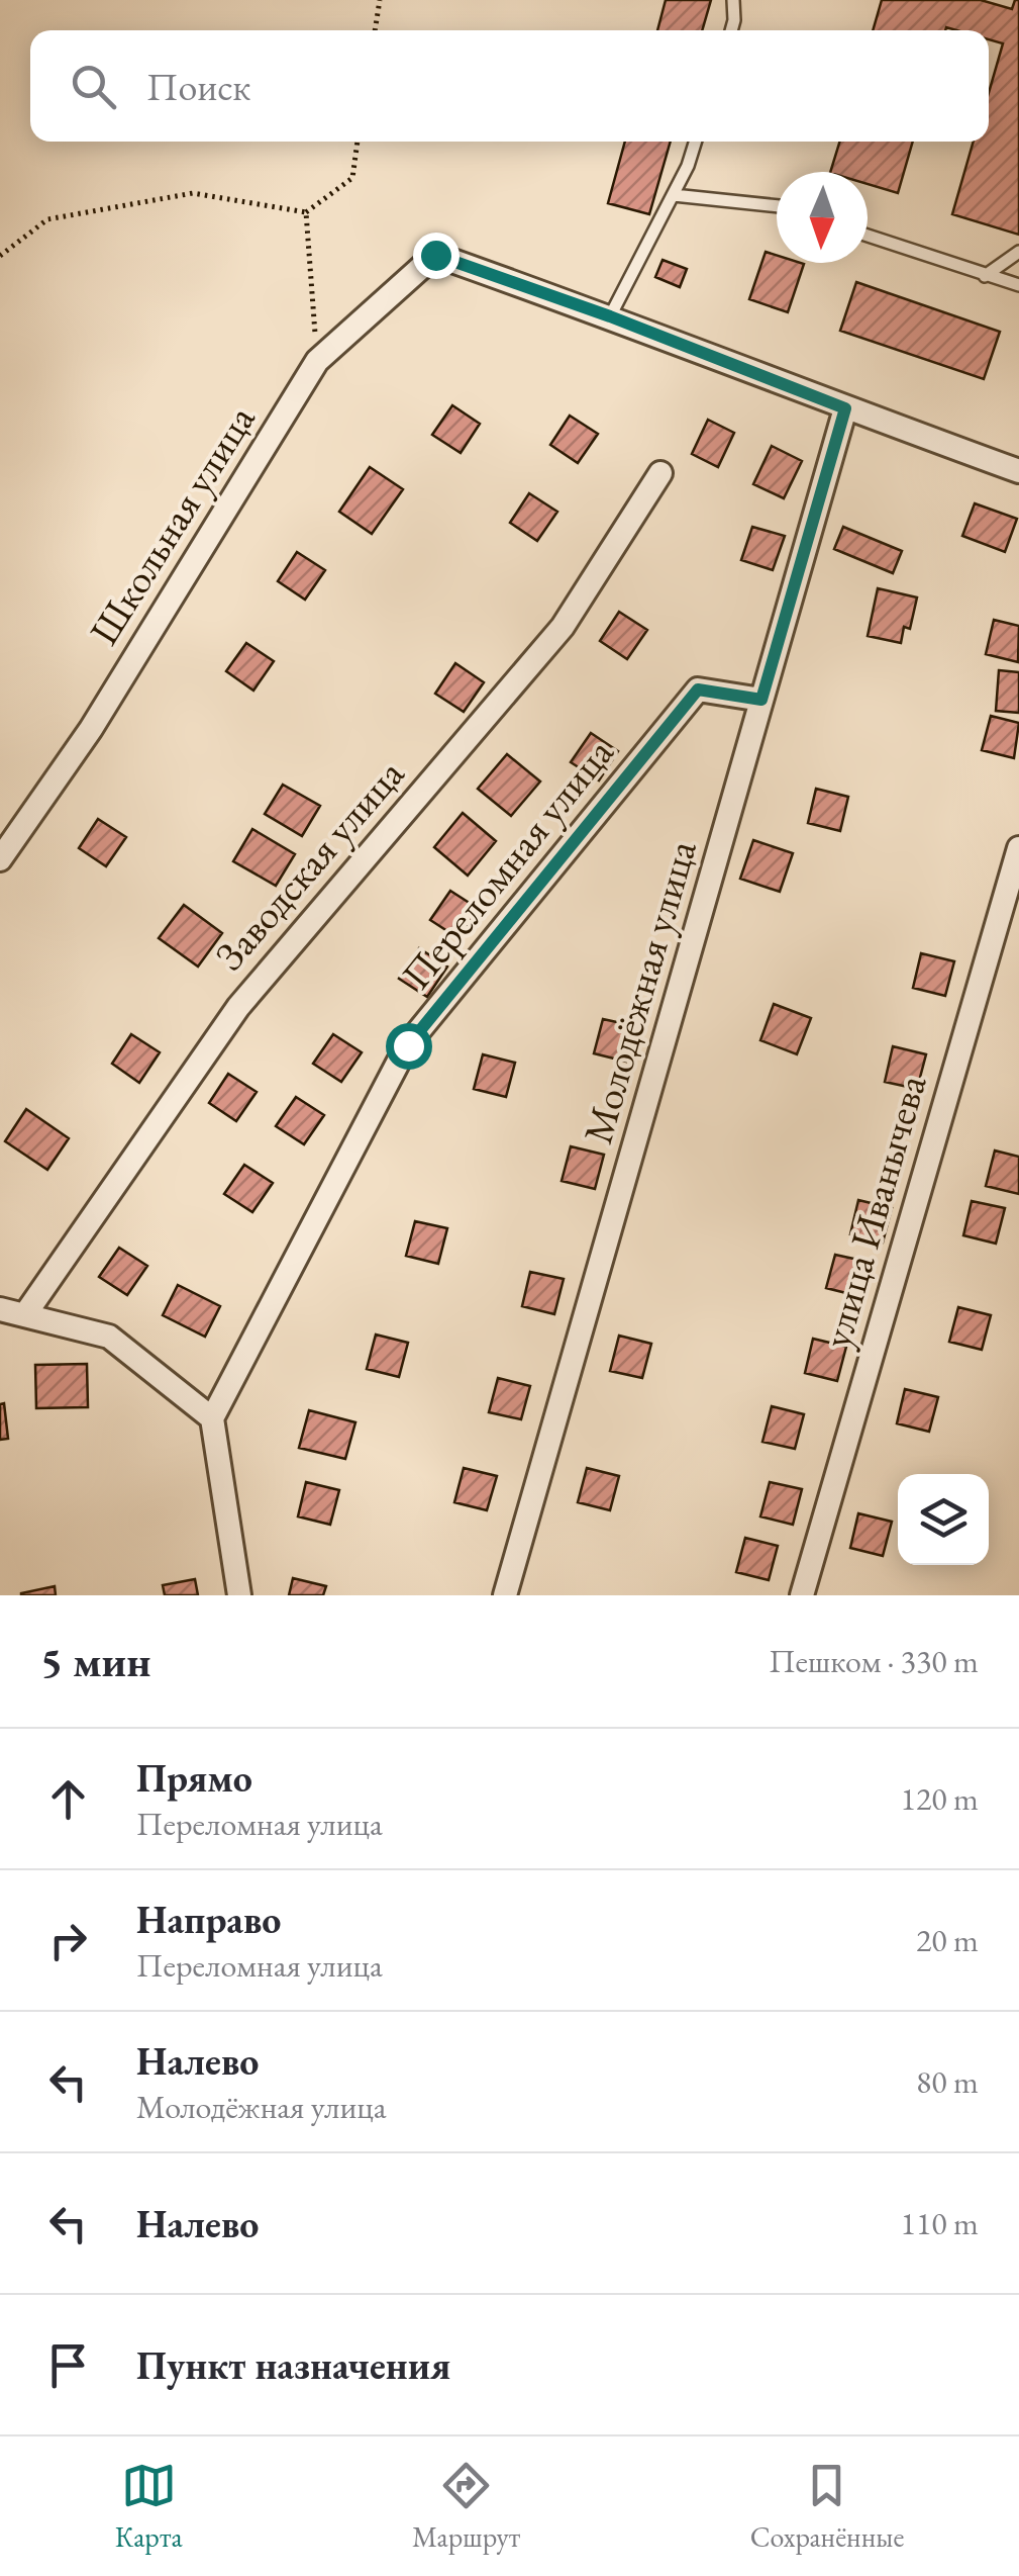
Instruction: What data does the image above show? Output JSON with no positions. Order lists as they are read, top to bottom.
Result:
{
  "streets": {
    "street": [
      "Школьная улица",
      "Переломная улица",
      "Заводская улица",
      "Молодёжная улица",
      "улица Иванычева"
    ]
  },
  "crossings": [
    ["Переломная улица", "Молодёжная улица"]
  ],
  "north": "bottom",
  "page": {
    "search": "Поиск",
    "heading": ["5 мин", "Пешком · 330 m"],
    "list": [
      ["Прямо", "Переломная улица", "120 m"],
      ["Направо", "Переломная улица", "20 m"],
      ["Налево", "Молодёжная улица", "80 m"],
      ["Налево", "110 m"],
      "Пункт назначения"
    ],
    "nav": ["Карта", "Маршрут", "Сохранённые"]
  }
}
